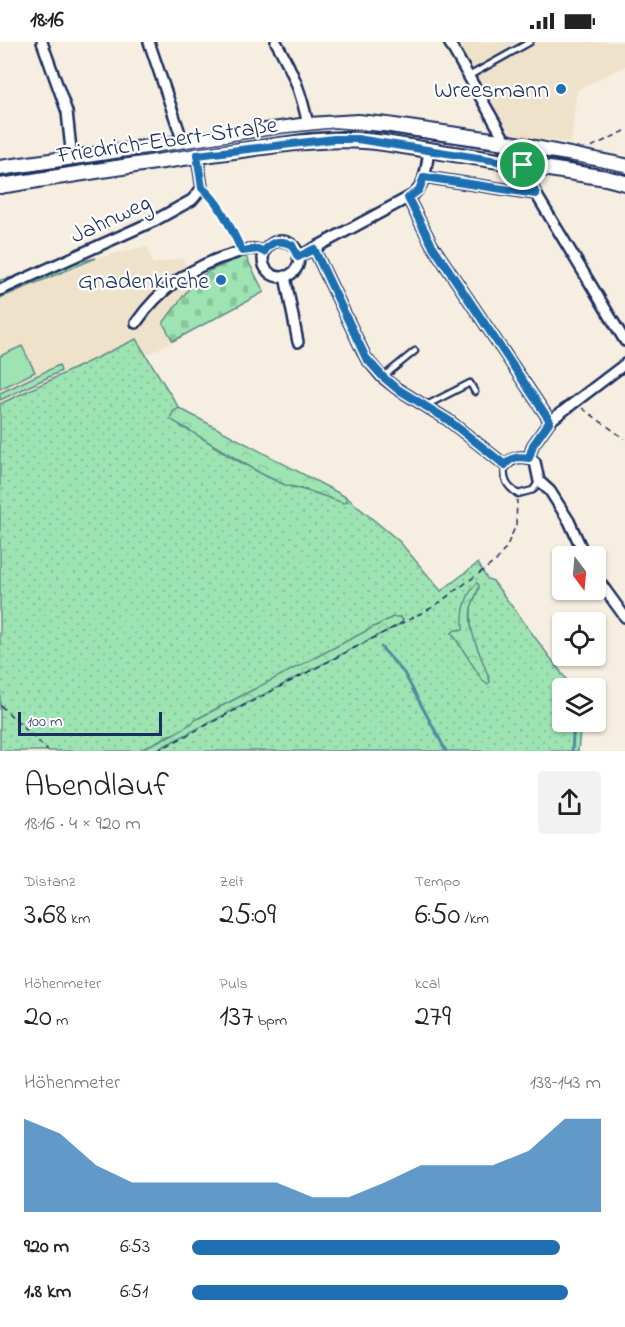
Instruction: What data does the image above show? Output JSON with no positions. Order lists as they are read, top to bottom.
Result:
{
  "streets": {
    "main road": ["Friedrich-Ebert-Straße"],
    "street": ["Jahnweg"]
  },
  "places": ["Wreesmann", "Gnadenkirche"],
  "scale_bar": "100 m",
  "north": "bottom",
  "page": {
    "status": "18:16",
    "scale": "100 m",
    "heading": ["Abendlauf", "18:16 · 4 × 920 m"],
    "stats": [
      ["Distanz", "3.68 km"],
      ["Zeit", "25:09"],
      ["Tempo", "6:50 /km"],
      ["Höhenmeter", "20 m"],
      ["Puls", "137 bpm"],
      ["kcal", "279"]
    ],
    "chart": ["Höhenmeter", "138–143 m"],
    "list": [
      {
        "name": "920 m",
        "note": "6:53"
      },
      {
        "name": "1.8 km",
        "note": "6:51"
      }
    ]
  }
}
